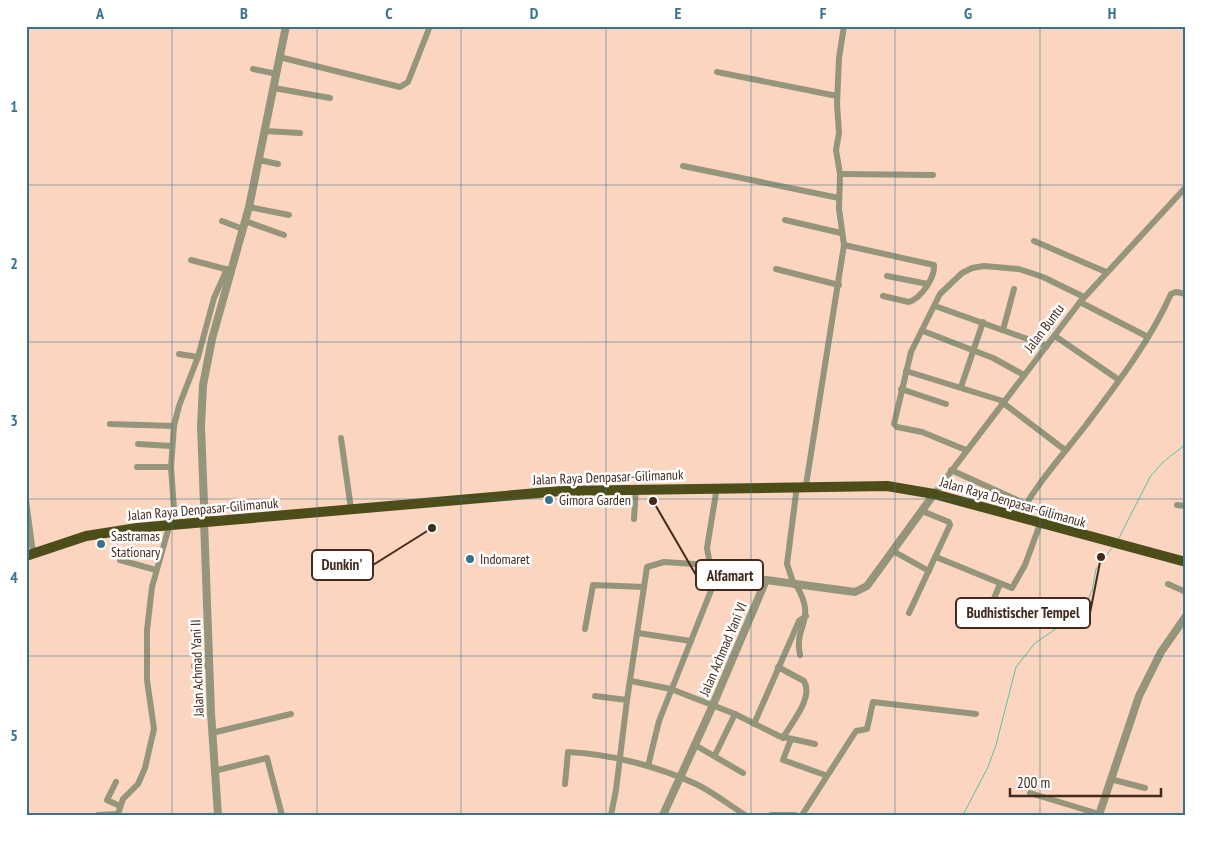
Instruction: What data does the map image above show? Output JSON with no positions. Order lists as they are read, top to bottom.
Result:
{
  "streets": {
    "highway": ["Jalan Raya Denpasar-Gilimanuk"],
    "street": ["Jalan Buntu", "Jalan Achmad Yani VI", "Jalan Achmad Yani II"]
  },
  "crossings": [
    ["Jalan Buntu", "Jalan Raya Denpasar-Gilimanuk"],
    ["Jalan Raya Denpasar-Gilimanuk", "Jalan Achmad Yani II"]
  ],
  "places": [
    "Gimora Garden",
    "Alfamart",
    "Dunkin'",
    "Sastramas Stationary",
    "Budhistischer Tempel",
    "Indomaret"
  ],
  "scale_bar": "200 m",
  "grid": {
    "columns": [
      "A",
      "B",
      "C",
      "D",
      "E",
      "F",
      "G",
      "H"
    ],
    "rows": [
      "1",
      "2",
      "3",
      "4",
      "5"
    ]
  }
}
